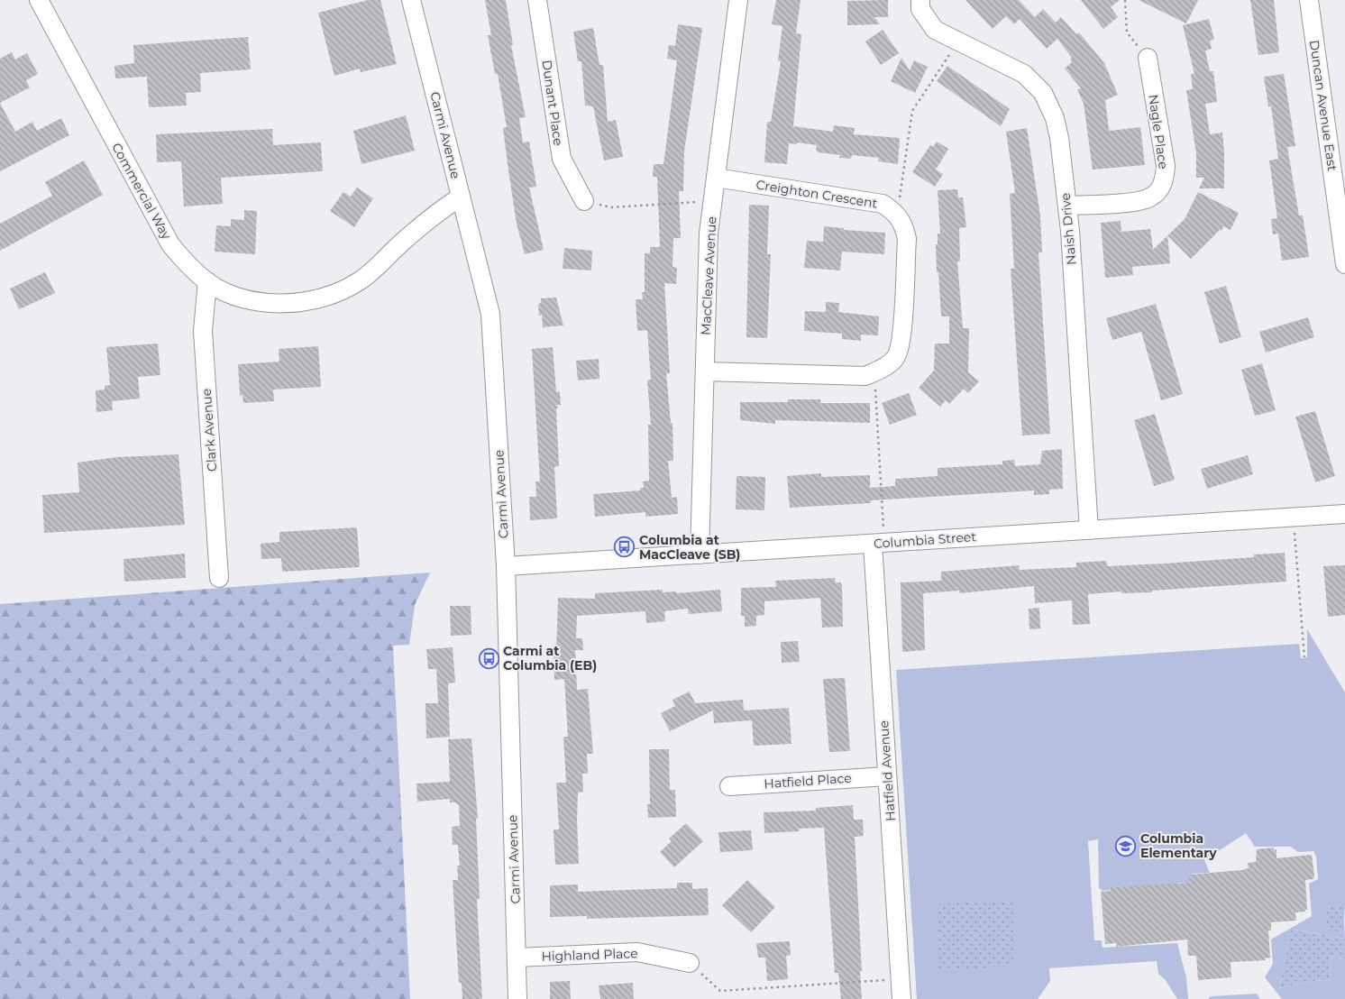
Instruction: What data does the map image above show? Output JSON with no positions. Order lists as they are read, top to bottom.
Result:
{
  "streets": {
    "street": [
      "Dunant Place",
      "Duncan Avenue East",
      "Nagle Place",
      "Carmi Avenue",
      "Commercial Way",
      "Creighton Crescent",
      "Naish Drive",
      "MacCleave Avenue",
      "Clark Avenue",
      "Columbia Street",
      "Hatfield Avenue",
      "Hatfield Place",
      "Highland Place"
    ]
  },
  "crossings": [
    ["Nagle Place", "Naish Drive"],
    ["Carmi Avenue", "Commercial Way"],
    ["Carmi Avenue", "Columbia Street"],
    ["Carmi Avenue", "Highland Place"],
    ["Commercial Way", "Clark Avenue"],
    ["Creighton Crescent", "MacCleave Avenue"],
    ["Naish Drive", "Columbia Street"],
    ["MacCleave Avenue", "Columbia Street"],
    ["Columbia Street", "Hatfield Avenue"],
    ["Hatfield Avenue", "Hatfield Place"]
  ],
  "places": {
    "bus stop": ["Columbia at MacCleave (SB)", "Carmi at Columbia (EB)"],
    "school or university": ["Columbia Elementary"]
  }
}
